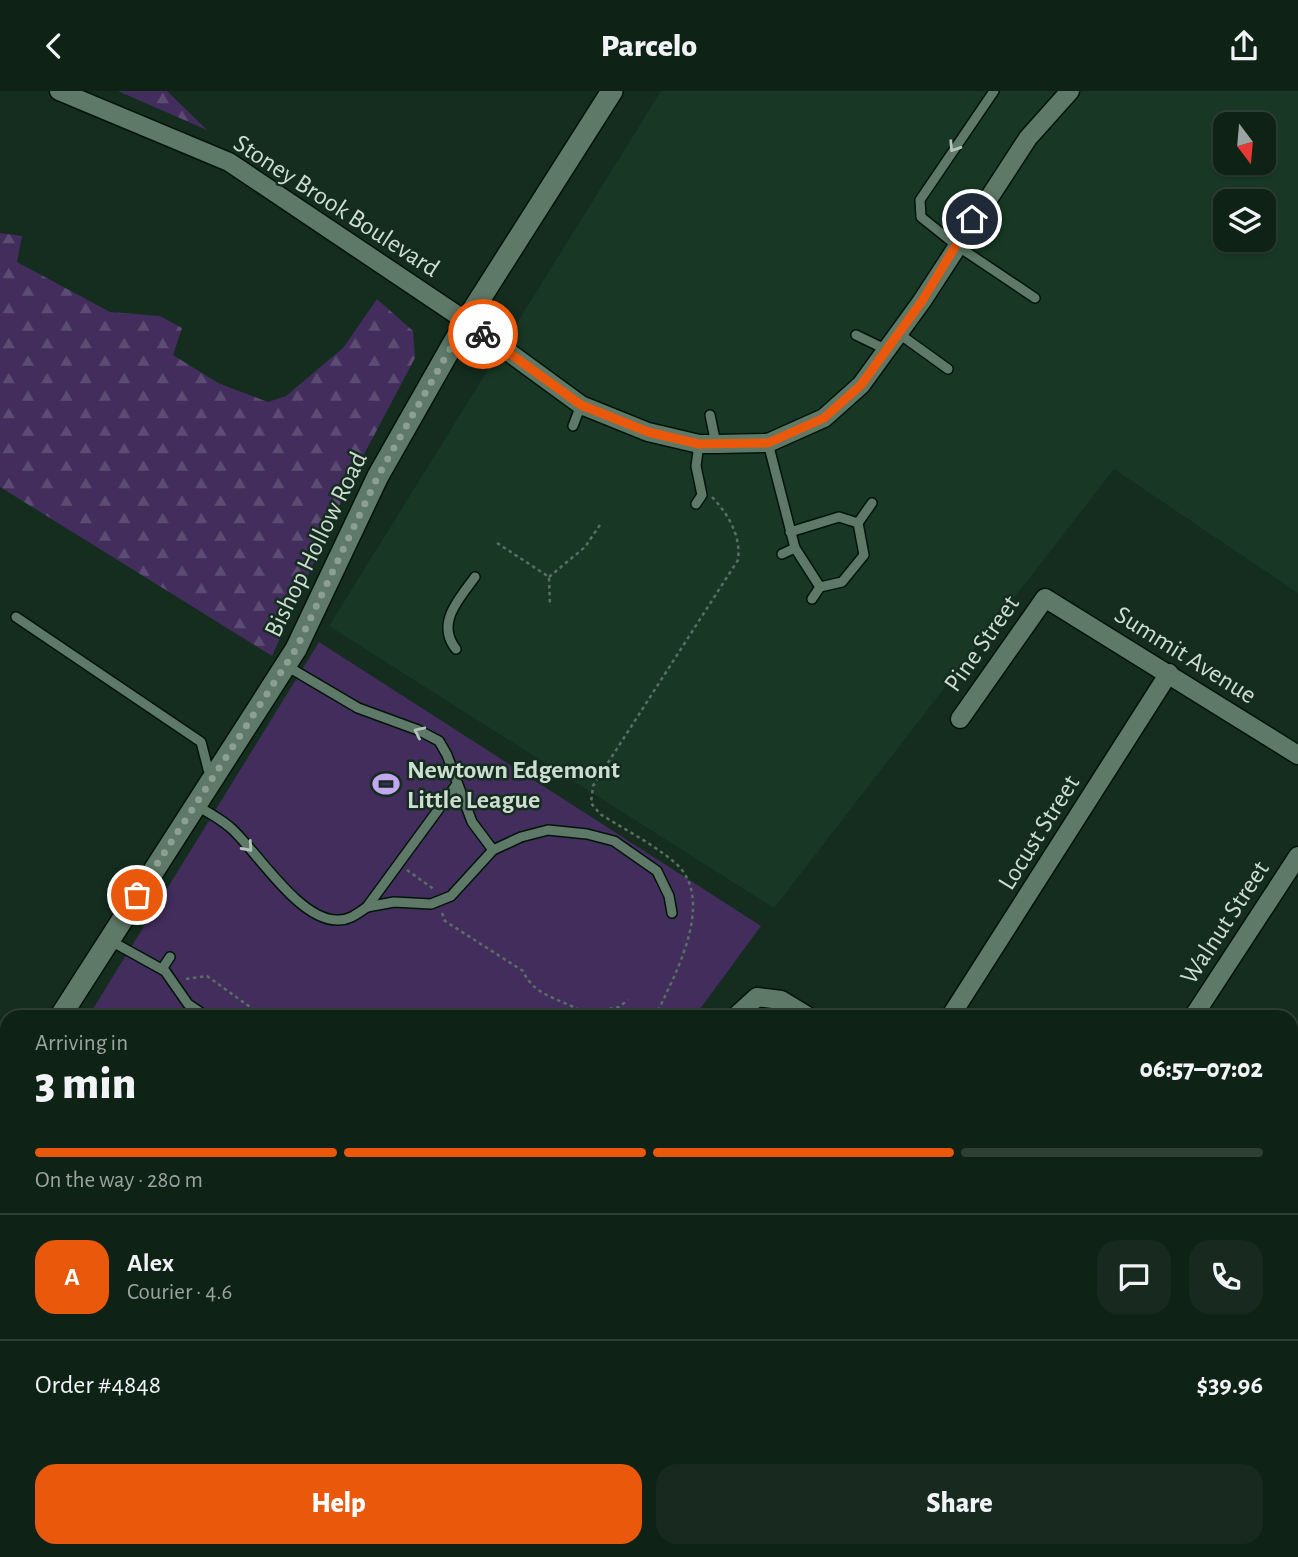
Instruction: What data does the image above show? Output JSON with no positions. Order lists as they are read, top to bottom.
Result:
{
  "streets": {
    "street": [
      "Stoney Brook Boulevard",
      "Bishop Hollow Road",
      "Pine Street",
      "Summit Avenue",
      "Locust Street",
      "Walnut Street"
    ]
  },
  "crossings": [
    ["Stoney Brook Boulevard", "Bishop Hollow Road"],
    ["Pine Street", "Summit Avenue"],
    ["Summit Avenue", "Locust Street"]
  ],
  "places": {
    "sports": ["Newtown Edgemont Little League"]
  },
  "north": "bottom",
  "page": {
    "header": "Parcelo",
    "heading": ["3 min", "Arriving in", "06:57–07:02"],
    "panel": [
      "Alex",
      "Courier · 4.6",
      "Order #4848",
      "$39.96"
    ],
    "bar": "On the way · 280 m",
    "round": "A",
    "buttons": ["Help", "Share"]
  }
}
